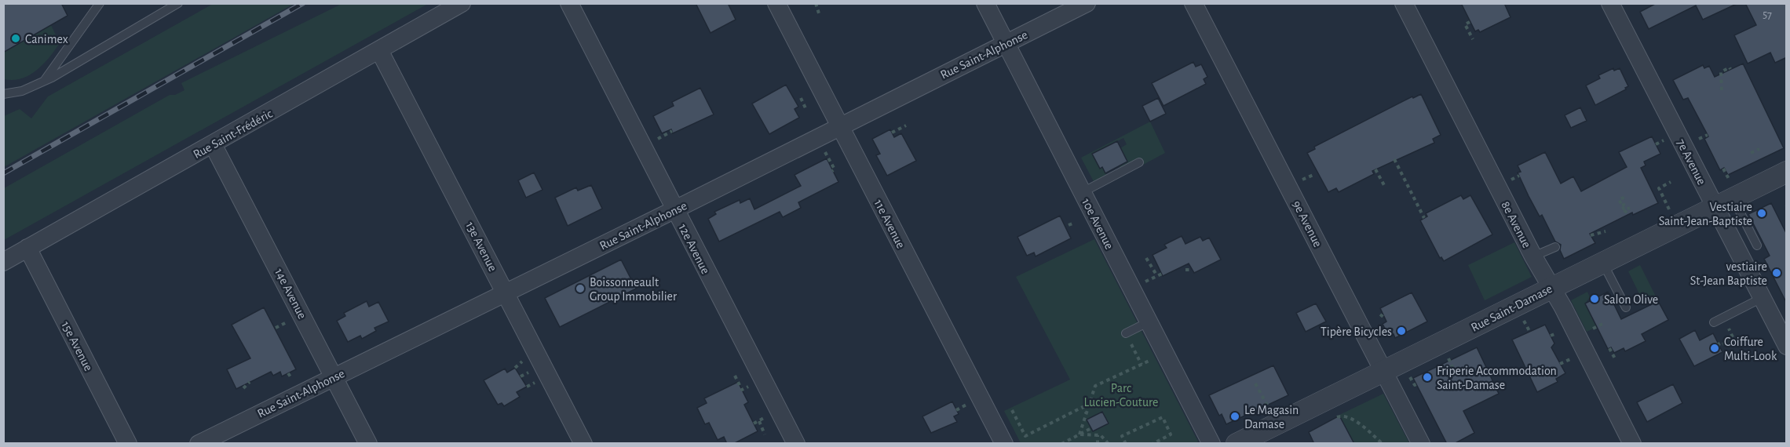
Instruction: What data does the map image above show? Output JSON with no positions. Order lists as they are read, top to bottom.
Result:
{
  "streets": {
    "street": [
      "Rue Saint-Alphonse",
      "Rue Saint-Frédéric",
      "7e Avenue",
      "11e Avenue",
      "10e Avenue",
      "9e Avenue",
      "8e Avenue",
      "13e Avenue",
      "12e Avenue",
      "14e Avenue",
      "Rue Saint-Damase",
      "15e Avenue"
    ]
  },
  "crossings": [
    ["Rue Saint-Alphonse", "11e Avenue"],
    ["Rue Saint-Alphonse", "10e Avenue"],
    ["Rue Saint-Alphonse", "13e Avenue"],
    ["Rue Saint-Alphonse", "12e Avenue"],
    ["Rue Saint-Alphonse", "14e Avenue"],
    ["Rue Saint-Frédéric", "13e Avenue"],
    ["Rue Saint-Frédéric", "14e Avenue"],
    ["Rue Saint-Frédéric", "15e Avenue"],
    ["7e Avenue", "Rue Saint-Damase"],
    ["9e Avenue", "Rue Saint-Damase"],
    ["8e Avenue", "Rue Saint-Damase"]
  ],
  "parks": ["Parc Lucien-Couture"],
  "places": [
    "Canimex",
    "Vestiaire Saint-Jean-Baptiste",
    "vestiaire St-Jean Baptiste",
    "Boissonneault Group Immobilier",
    "Salon Olive",
    "Tipère Bicycles",
    "Coiffure Multi-Look",
    "Friperie Accommodation Saint-Damase",
    "Le Magasin Damase"
  ],
  "house_numbers": ["57"]
}
